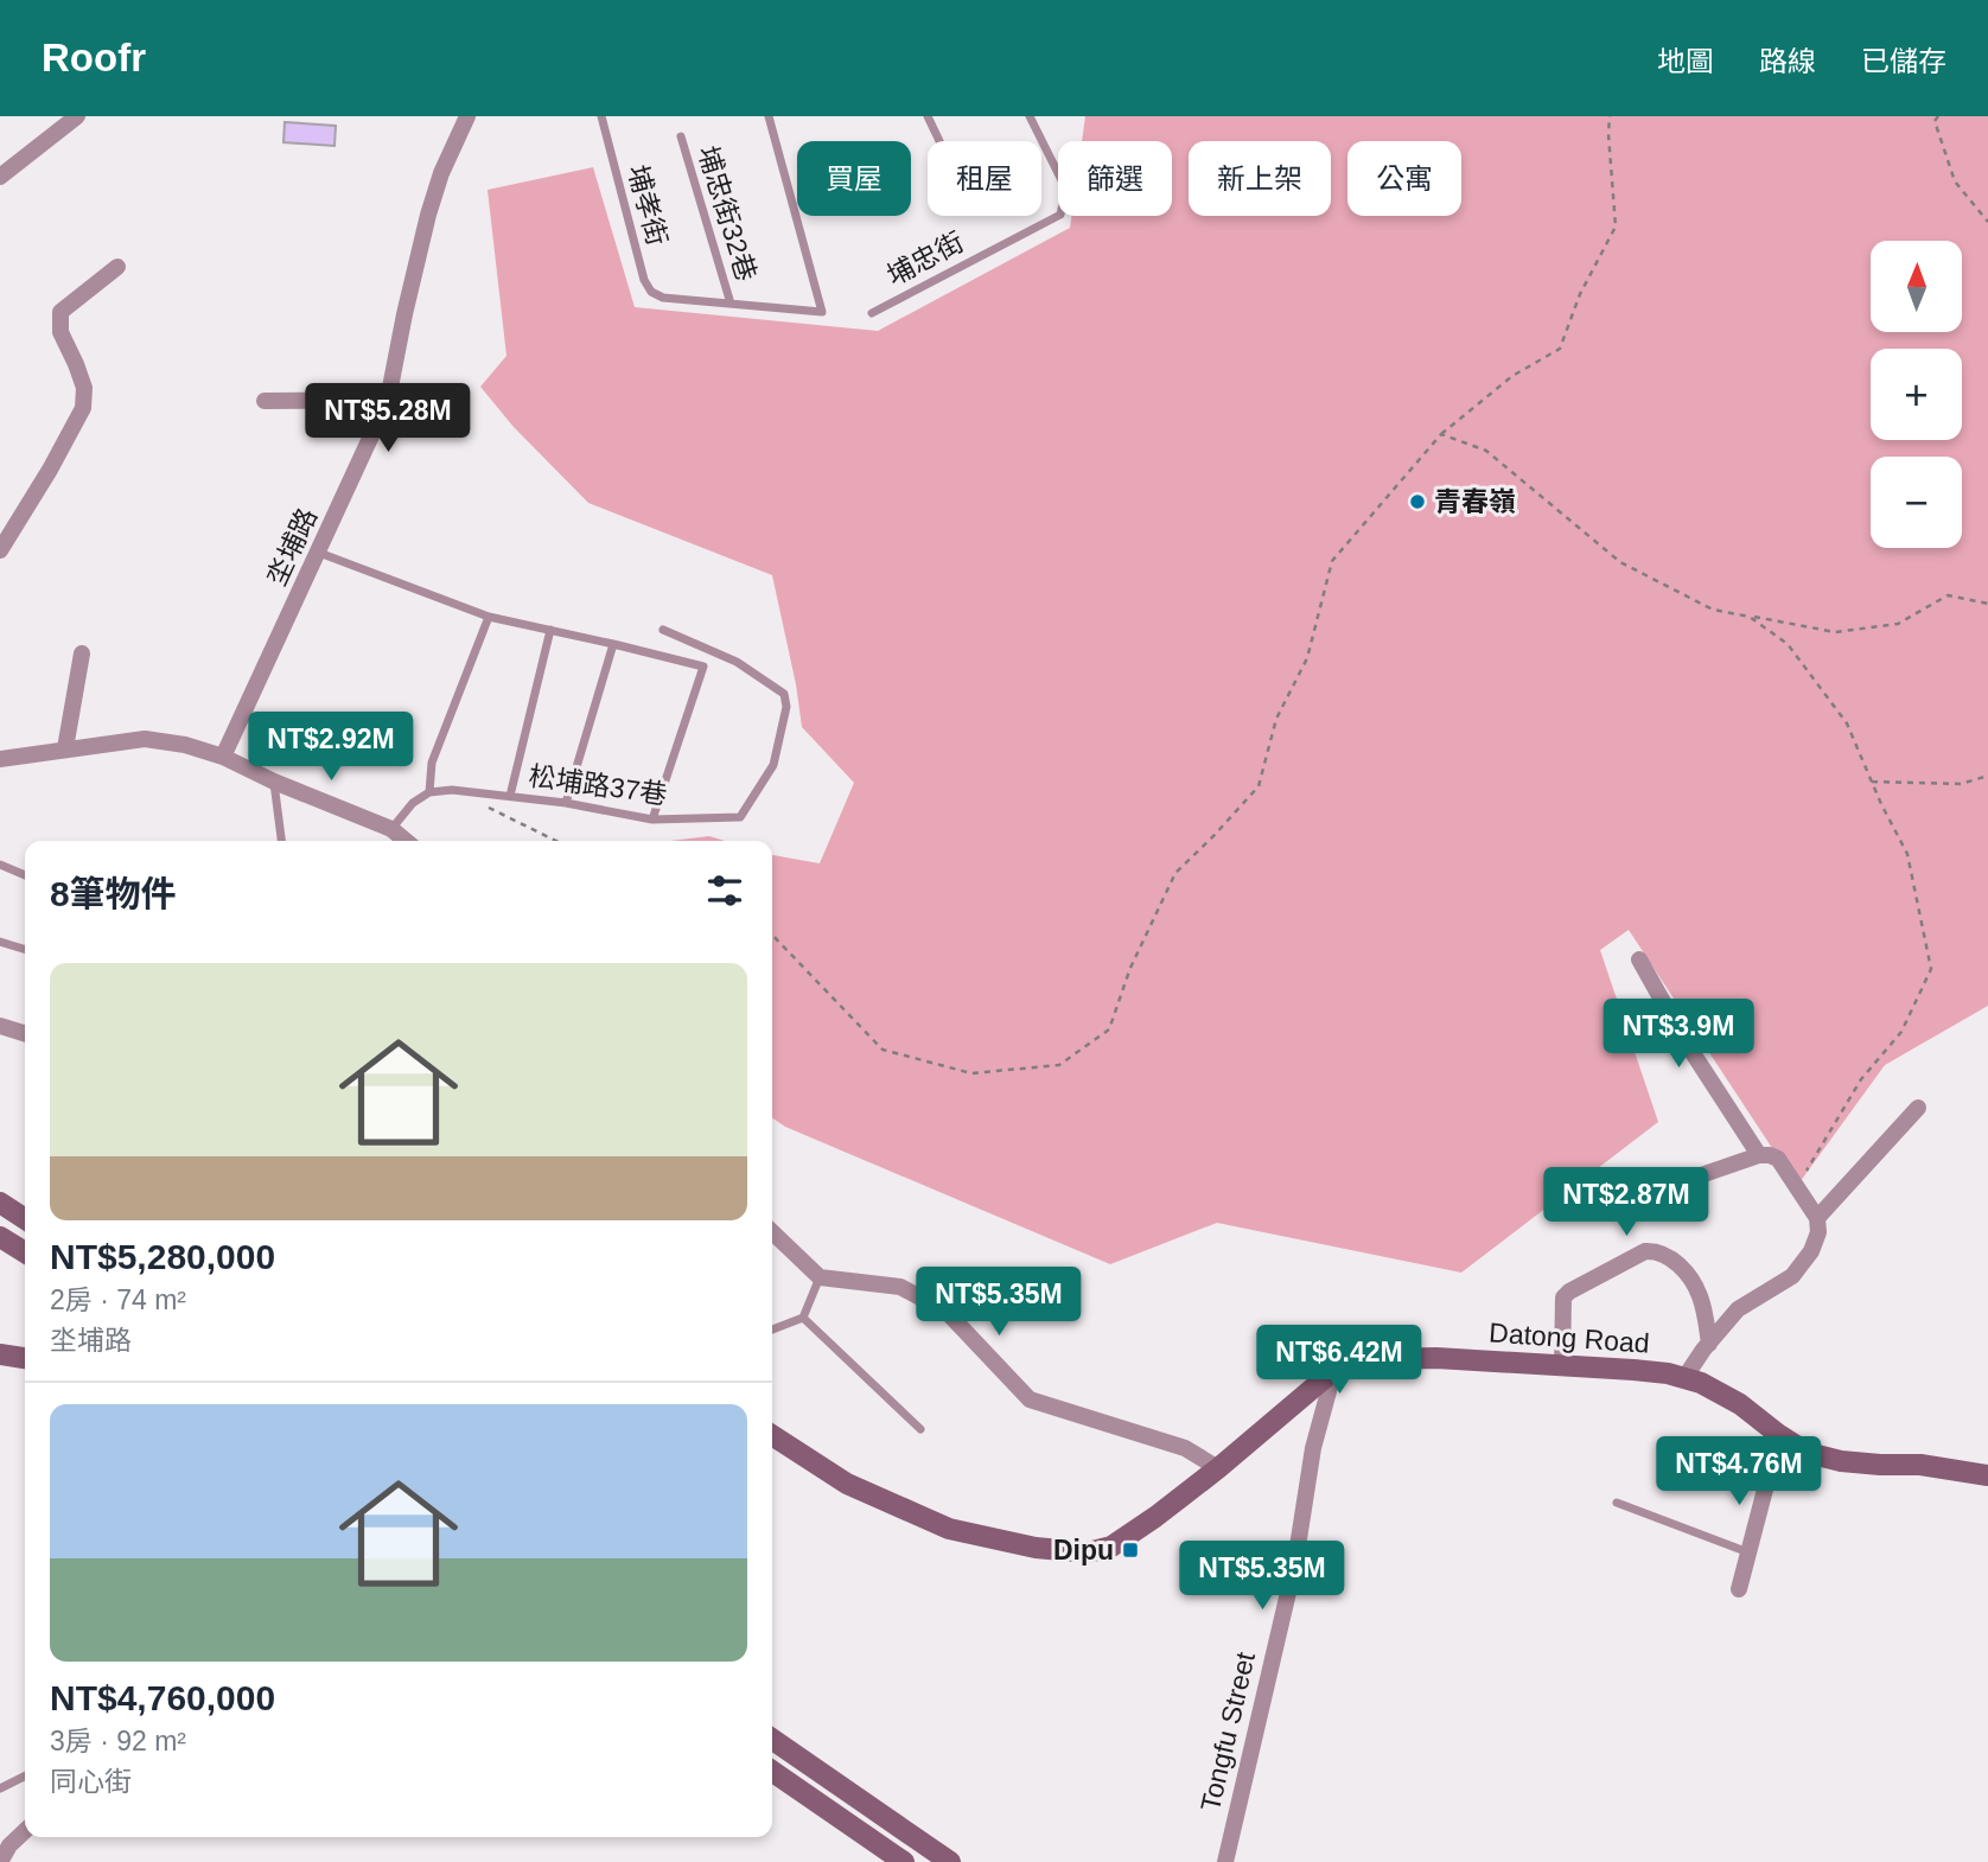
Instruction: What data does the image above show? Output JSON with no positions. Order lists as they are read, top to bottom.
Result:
{
  "streets": {
    "street": ["坔埔路", "Datong Road", "Tongfu Street"],
    "lane": [
      "埔孝街",
      "埔忠街32巷",
      "埔忠街",
      "松埔路37巷"
    ]
  },
  "crossings": [
    ["埔孝街", "埔忠街32巷"],
    ["Datong Road", "Tongfu Street"]
  ],
  "places": {
    "other": ["青春嶺"],
    "transit": ["Dipu"]
  },
  "north": "top",
  "page": {
    "header": "Roofr",
    "nav": ["地圖", "路線", "已儲存"],
    "chip": [
      "買屋",
      "租屋",
      "篩選",
      "新上架",
      "公寓"
    ],
    "map_buttons": ["+", "−"],
    "price": [
      "NT$5.28M",
      "NT$2.92M",
      "NT$3.9M",
      "NT$2.87M",
      "NT$5.35M",
      "NT$6.42M",
      "NT$4.76M",
      "NT$5.35M"
    ],
    "heading": "8筆物件",
    "list": [
      {
        "name": "NT$5,280,000",
        "note": "2房 · 74 m² · 坔埔路"
      },
      {
        "name": "NT$4,760,000",
        "note": "3房 · 92 m² · 同心街"
      }
    ]
  }
}
